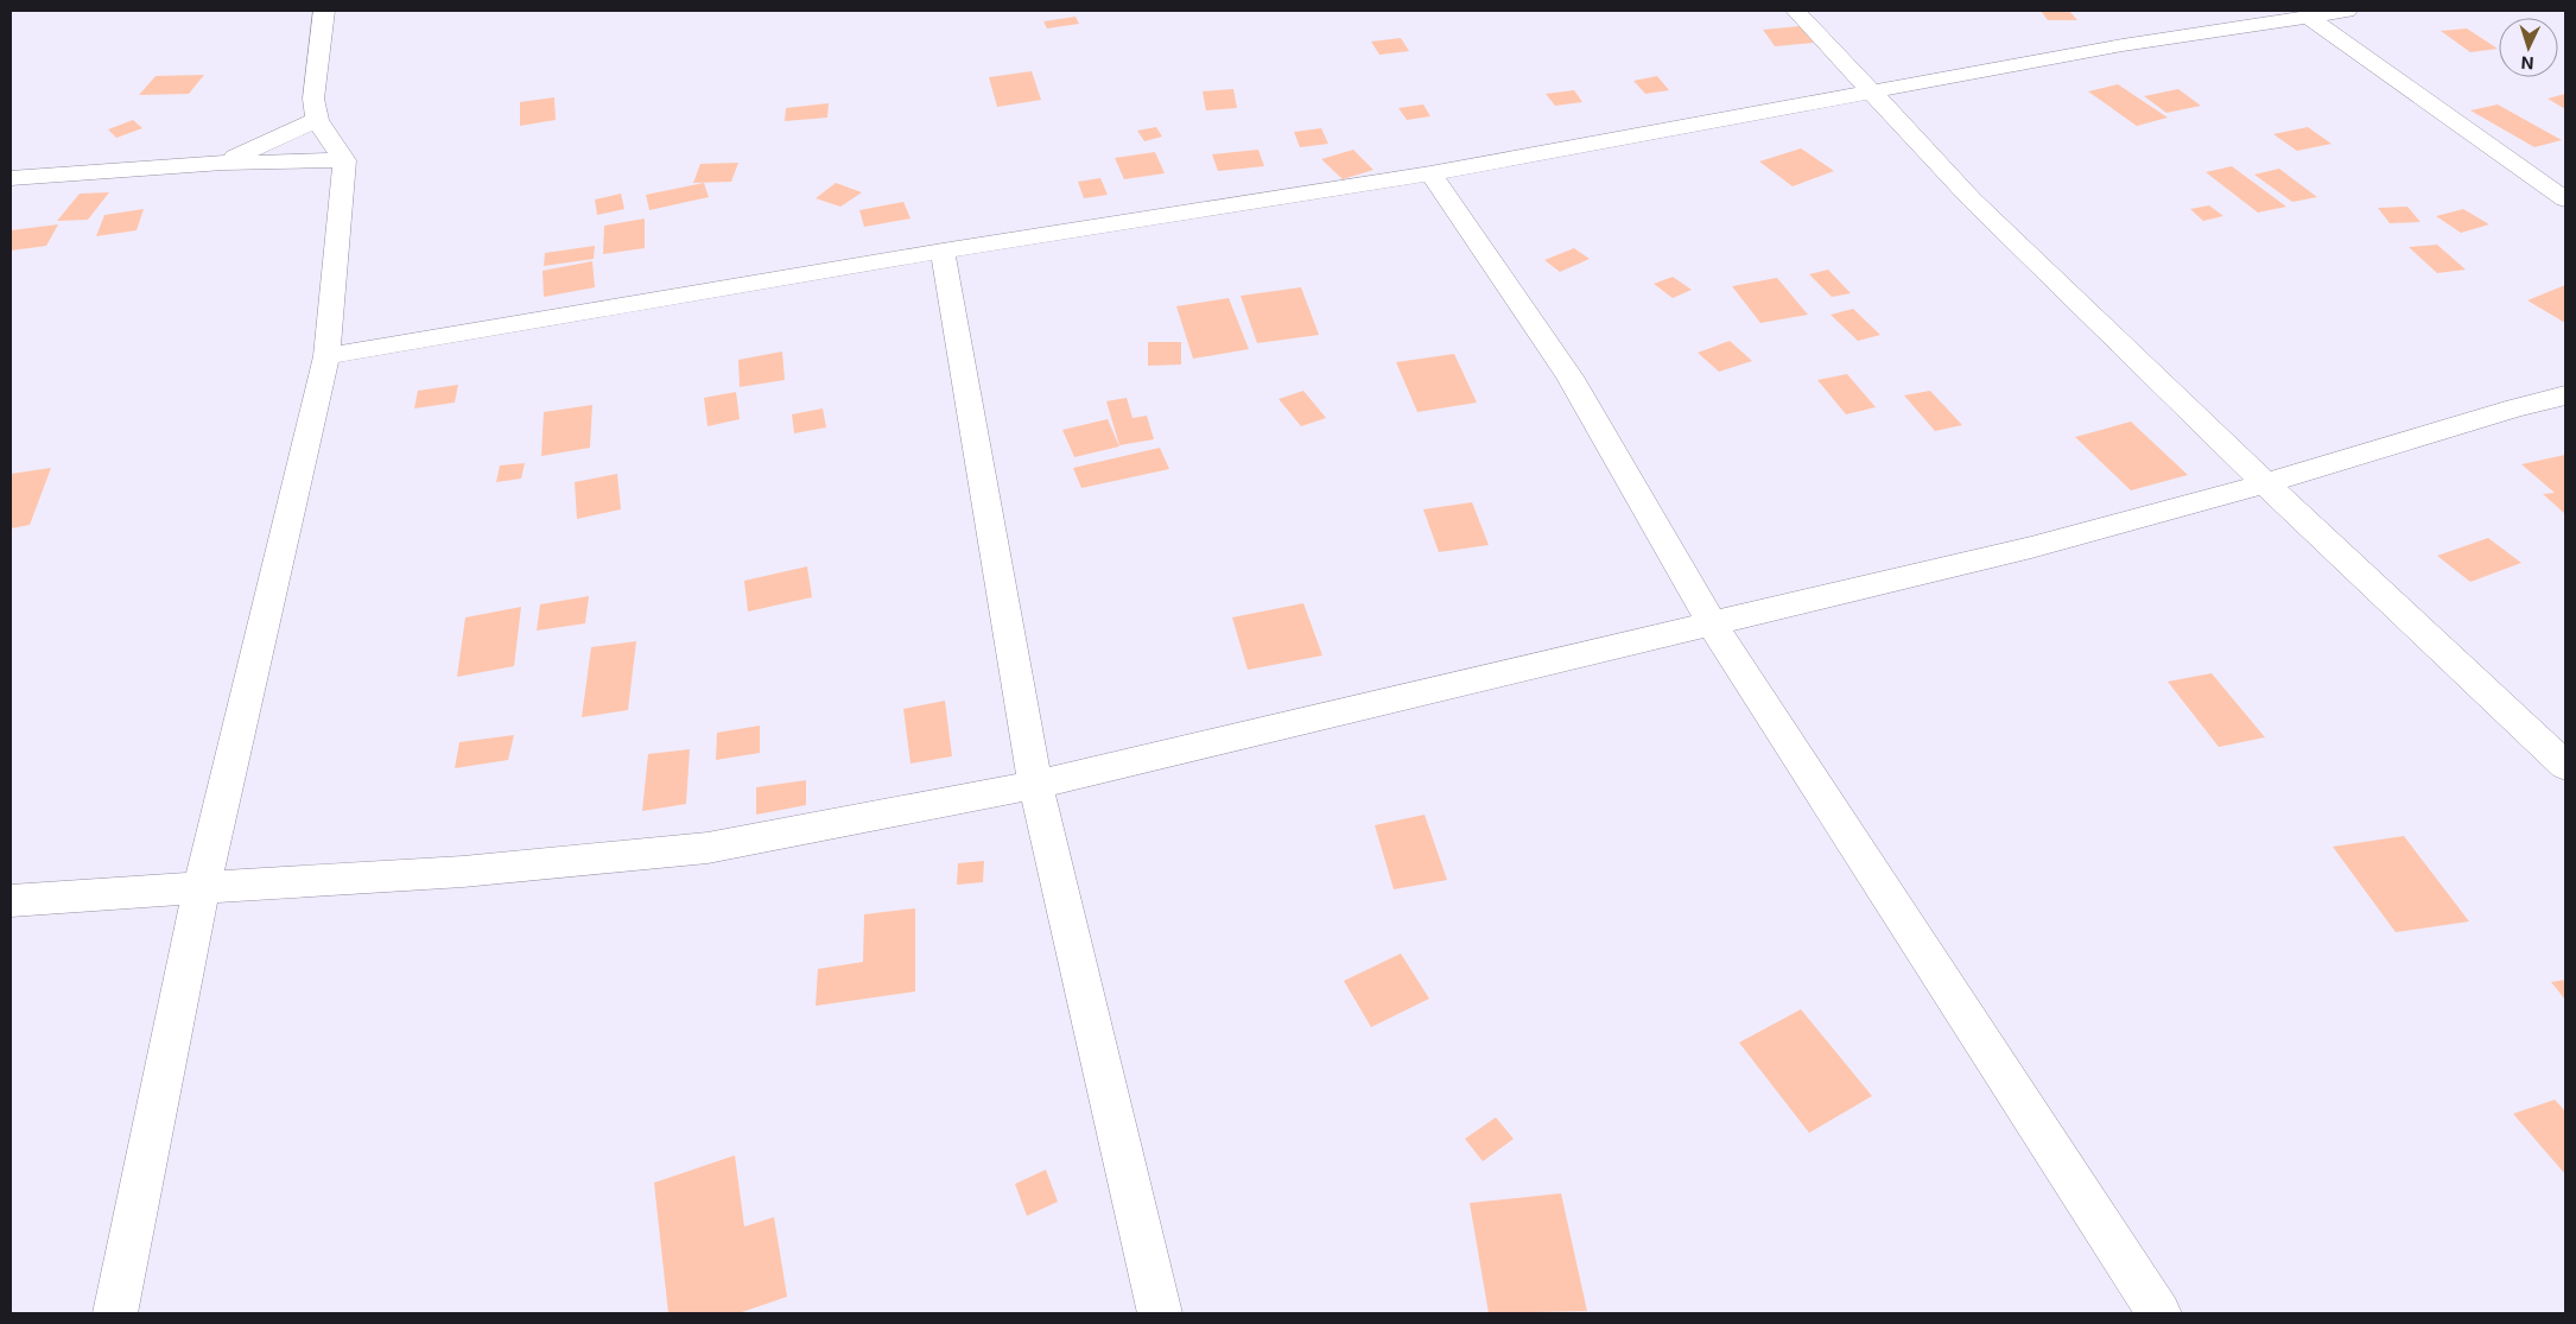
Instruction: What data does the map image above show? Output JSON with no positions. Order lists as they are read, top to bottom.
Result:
{
  "north": "bottom"
}
